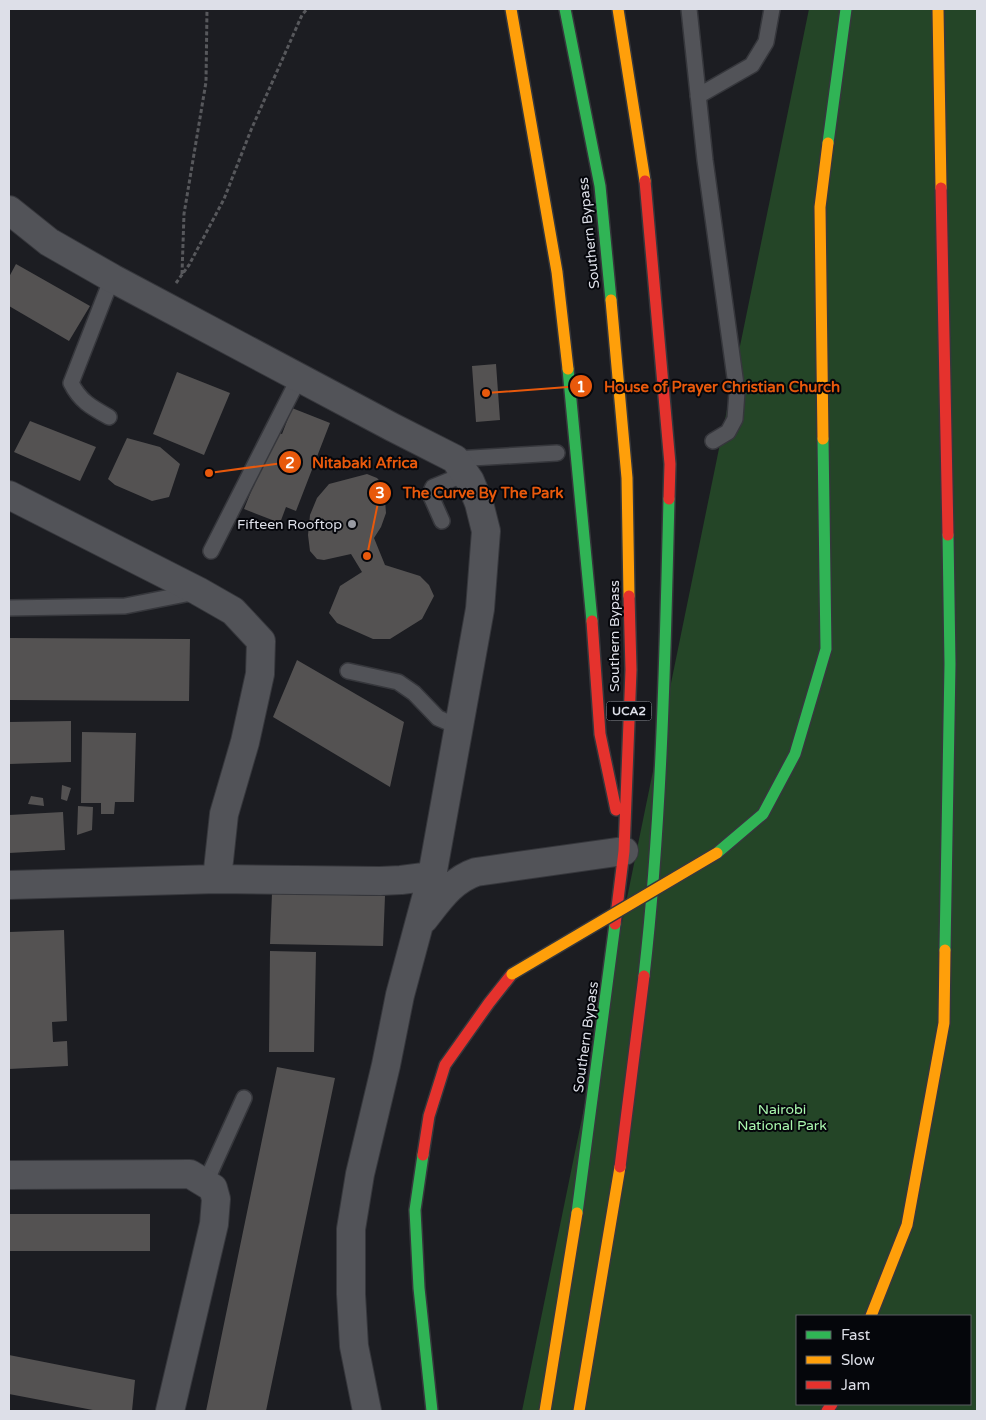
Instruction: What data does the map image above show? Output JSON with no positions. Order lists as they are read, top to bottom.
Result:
{
  "streets": {
    "main road": ["Southern Bypass", "UCA2"]
  },
  "parks": ["Nairobi National Park"],
  "places": [
    "House of Prayer Christian Church",
    "Nitabaki Africa",
    "Fifteen Rooftop",
    "The Curve By The Park"
  ],
  "legend": ["Fast", "Slow", "Jam"]
}
